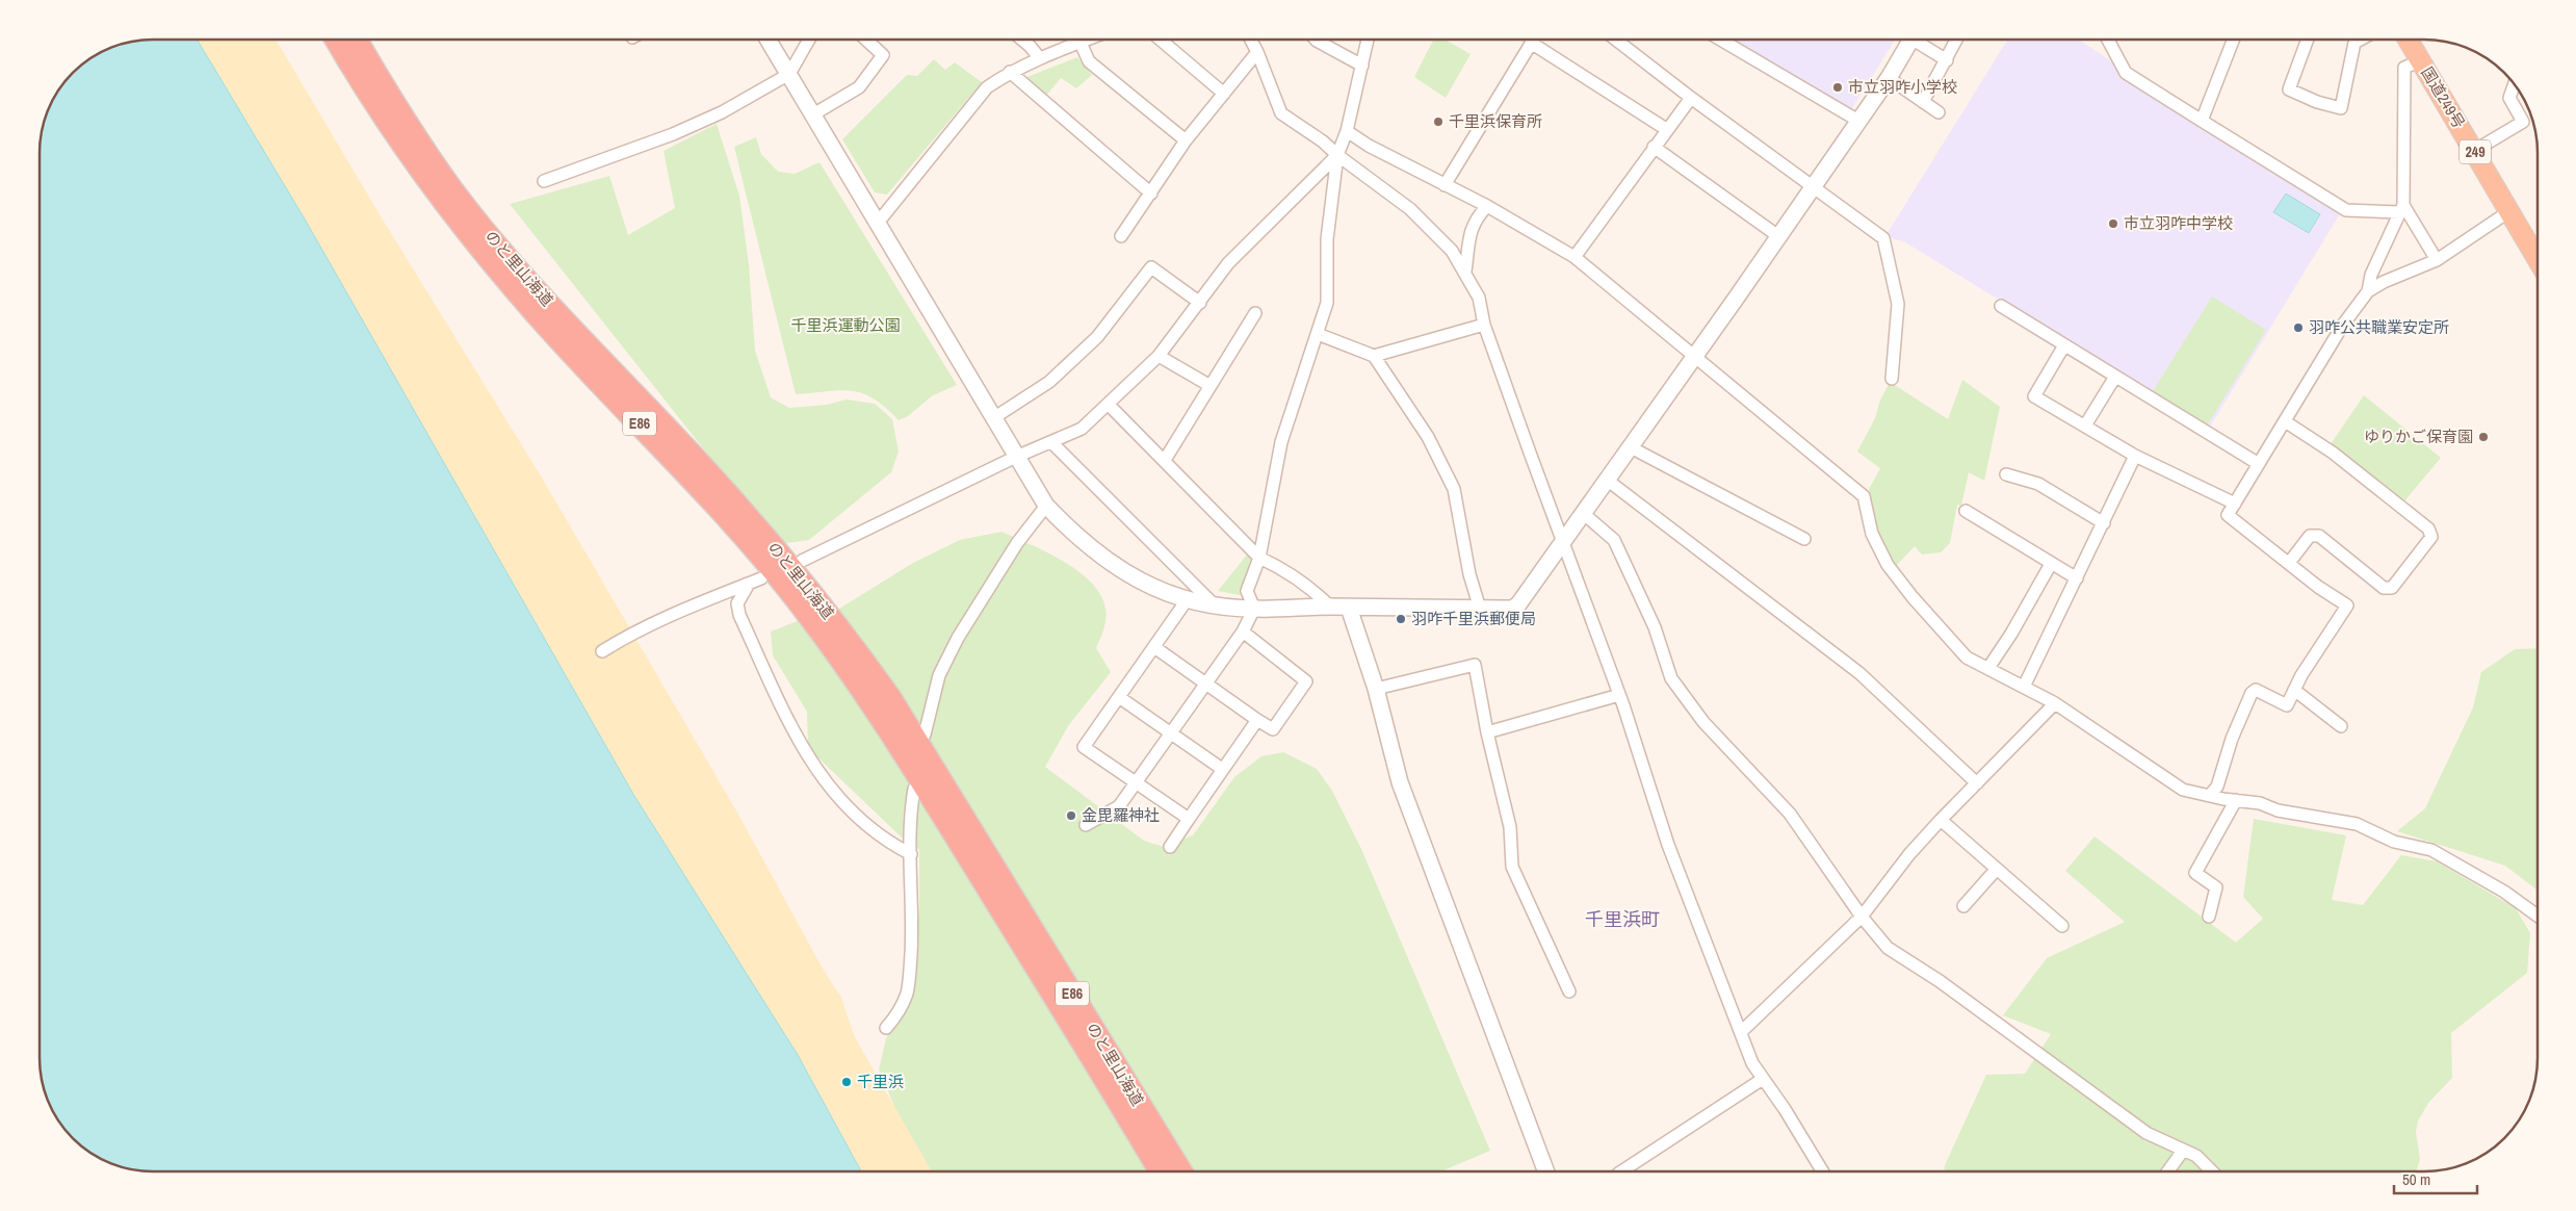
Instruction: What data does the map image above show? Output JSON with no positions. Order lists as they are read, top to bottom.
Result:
{
  "streets": {
    "highway": [
      "国道249号",
      "249",
      "のと里山海道",
      "E86"
    ]
  },
  "districts": ["千里浜町"],
  "parks": ["千里浜運動公園"],
  "places": [
    "市立羽咋小学校",
    "千里浜保育所",
    "市立羽咋中学校",
    "羽咋公共職業安定所",
    "ゆりかご保育園",
    "羽咋千里浜郵便局",
    "金毘羅神社",
    "千里浜"
  ],
  "scale_bar": "50 m"
}
